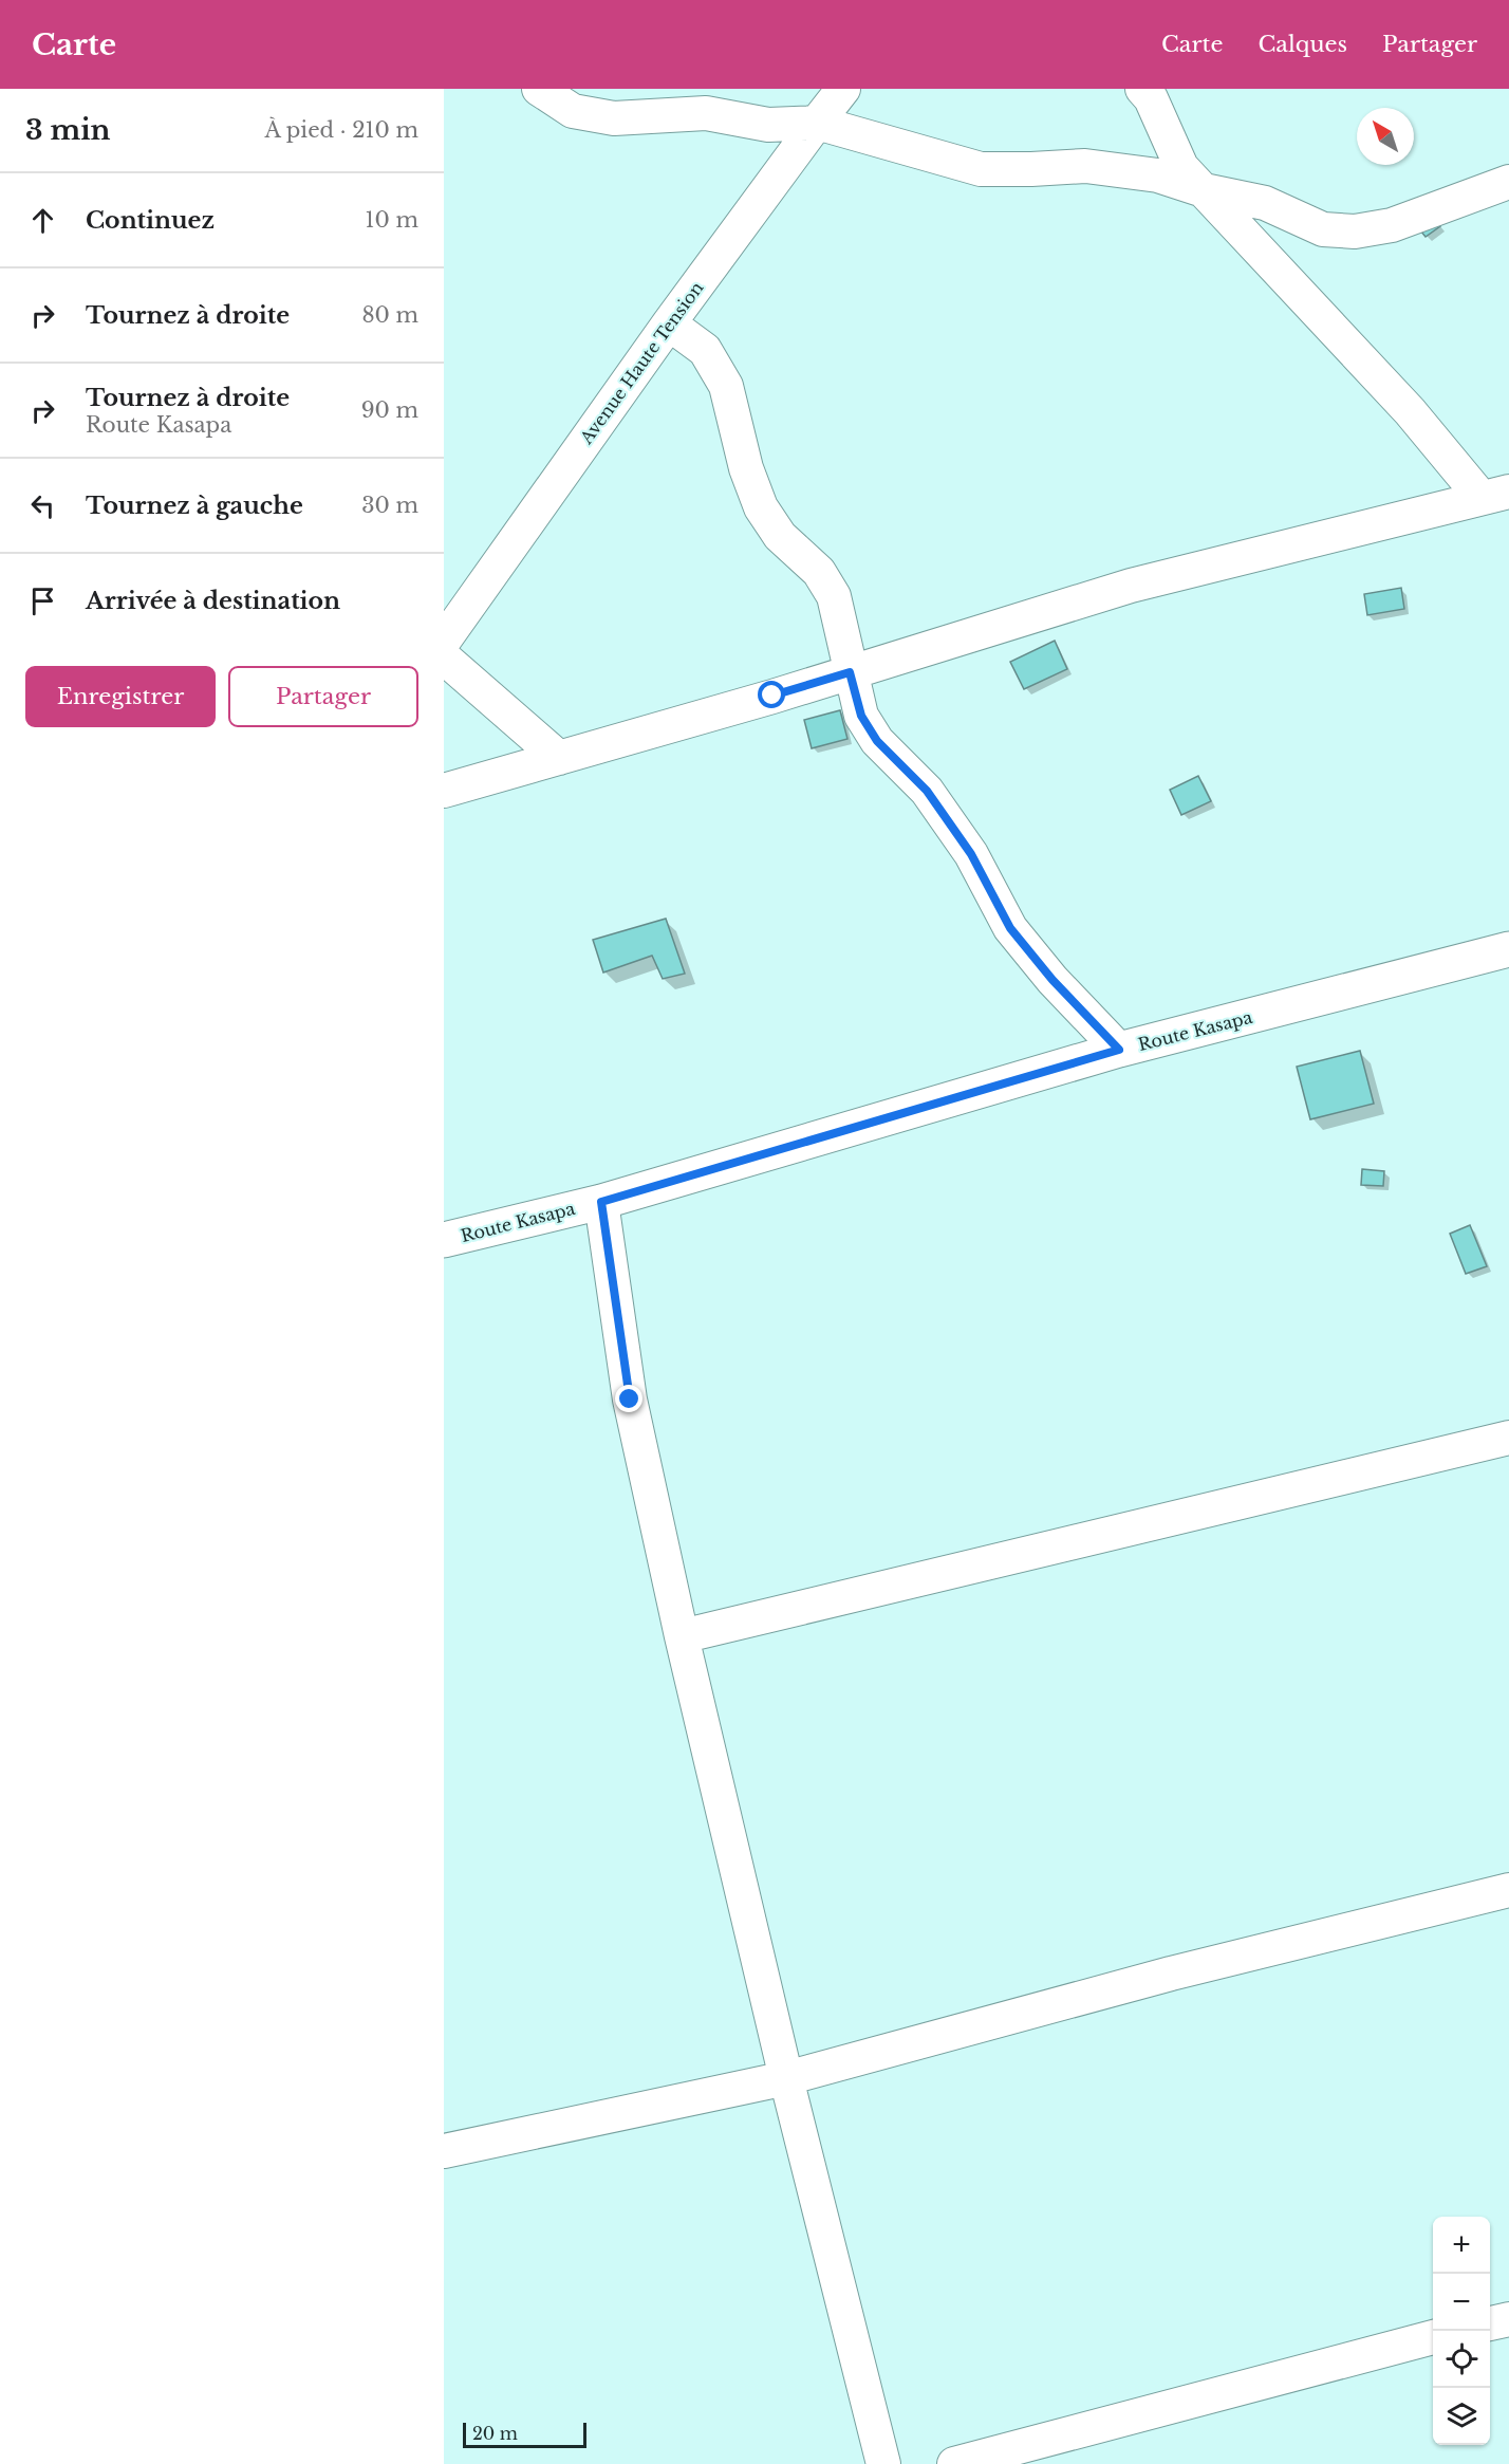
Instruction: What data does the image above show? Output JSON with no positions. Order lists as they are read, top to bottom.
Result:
{
  "streets": {
    "main road": ["Route Kasapa"],
    "street": ["Avenue Haute Tension"]
  },
  "scale_bar": "20 m",
  "north": "top left",
  "page": {
    "header": "Carte",
    "nav": ["Carte", "Calques", "Partager"],
    "heading": ["3 min", "À pied · 210 m"],
    "list": [
      ["Continuez", "10 m"],
      ["Tournez à droite", "80 m"],
      ["Tournez à droite", "Route Kasapa", "90 m"],
      ["Tournez à gauche", "30 m"],
      "Arrivée à destination"
    ],
    "buttons": ["Enregistrer", "Partager"],
    "map_buttons": ["+", "−"],
    "scale": "20 m"
  }
}
